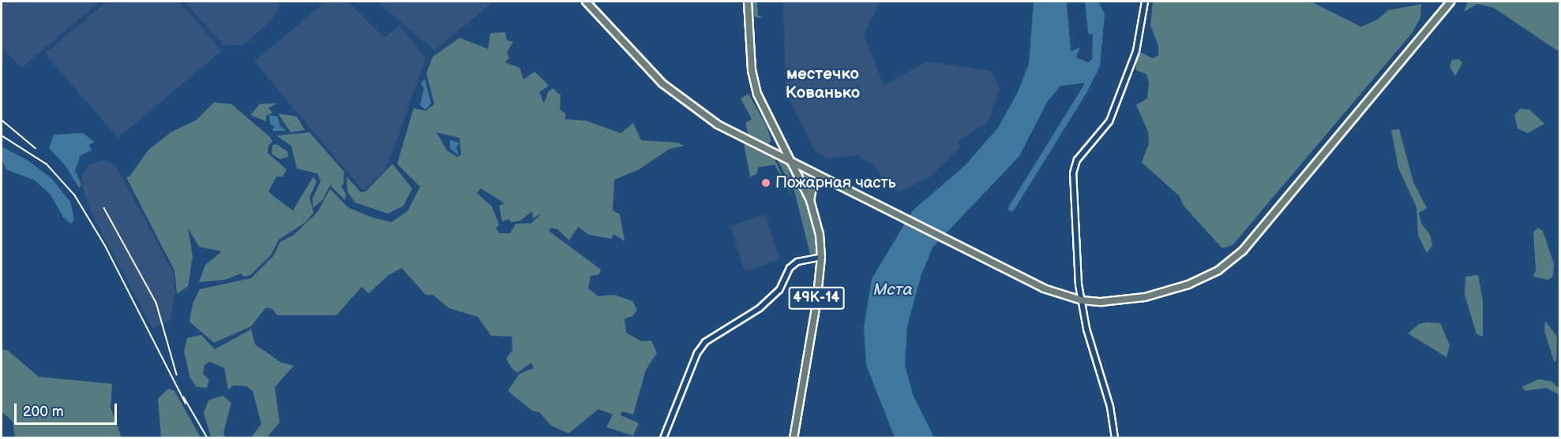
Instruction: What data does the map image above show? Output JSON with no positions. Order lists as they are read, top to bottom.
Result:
{
  "streets": {
    "main road": ["49К-14"]
  },
  "districts": ["местечко Кованько"],
  "water": ["Мста"],
  "places": ["Пожарная часть"],
  "scale_bar": "200 m"
}
